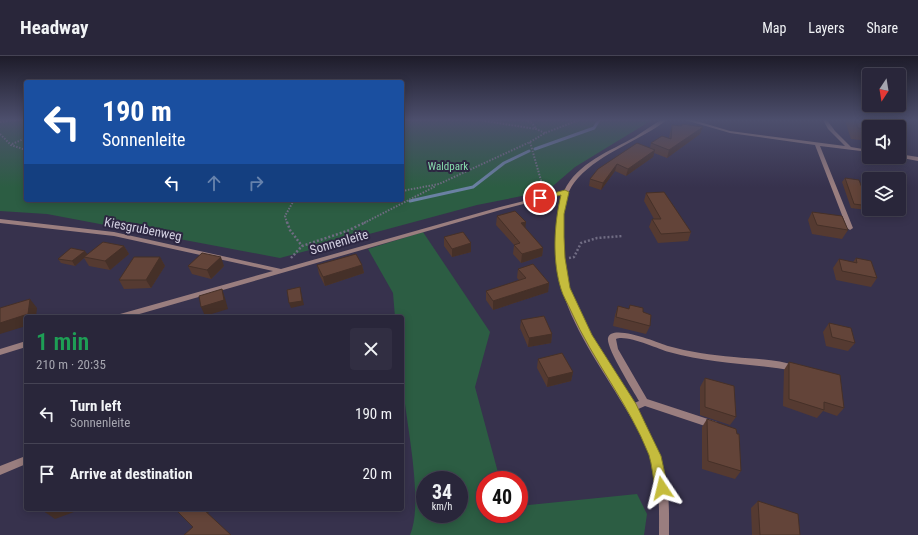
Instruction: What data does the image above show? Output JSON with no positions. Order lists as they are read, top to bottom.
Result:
{
  "streets": {
    "street": ["Kiesgrubenweg", "Sonnenleite"]
  },
  "crossings": [
    ["Kiesgrubenweg", "Sonnenleite"]
  ],
  "parks": ["Waldpark"],
  "north": "bottom",
  "page": {
    "header": "Headway",
    "nav": ["Map", "Layers", "Share"],
    "turn": ["190 m", "Sonnenleite"],
    "heading": ["1 min", "210 m · 20:35"],
    "list": [
      {
        "name": "Turn left",
        "note": "Sonnenleite",
        "value": "190 m"
      },
      {
        "name": "Arrive at destination",
        "value": "20 m"
      }
    ],
    "speed": "34 km/h",
    "limit": "40"
  }
}
